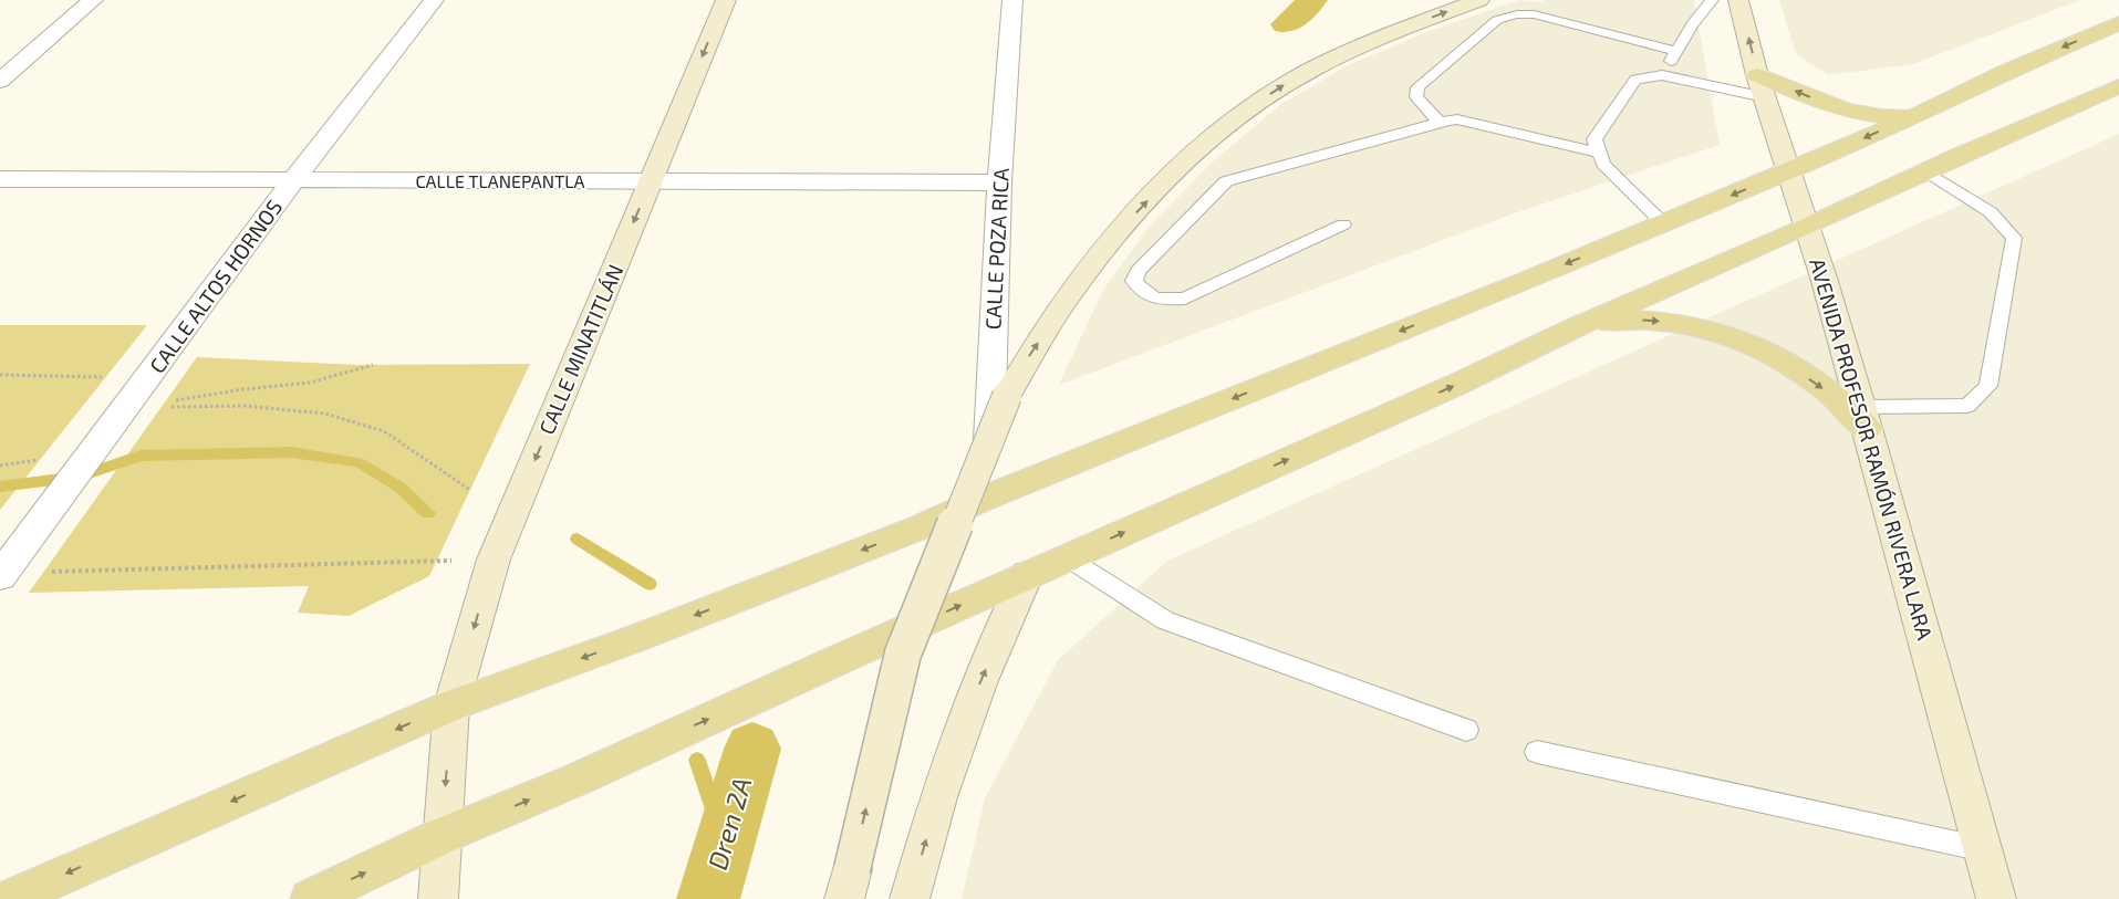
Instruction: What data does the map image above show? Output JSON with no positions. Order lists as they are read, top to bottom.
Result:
{
  "streets": {
    "main road": ["CALLE MINATITLÁN", "AVENIDA PROFESOR RAMÓN RIVERA LARA"],
    "street": ["CALLE TLANEPANTLA", "CALLE POZA RICA", "CALLE ALTOS HORNOS"]
  },
  "crossings": [
    ["CALLE TLANEPANTLA", "CALLE POZA RICA"],
    ["CALLE TLANEPANTLA", "CALLE ALTOS HORNOS"],
    ["CALLE TLANEPANTLA", "CALLE MINATITLÁN"]
  ],
  "one_way": ["CALLE MINATITLÁN"],
  "water": ["Dren 2A"]
}
